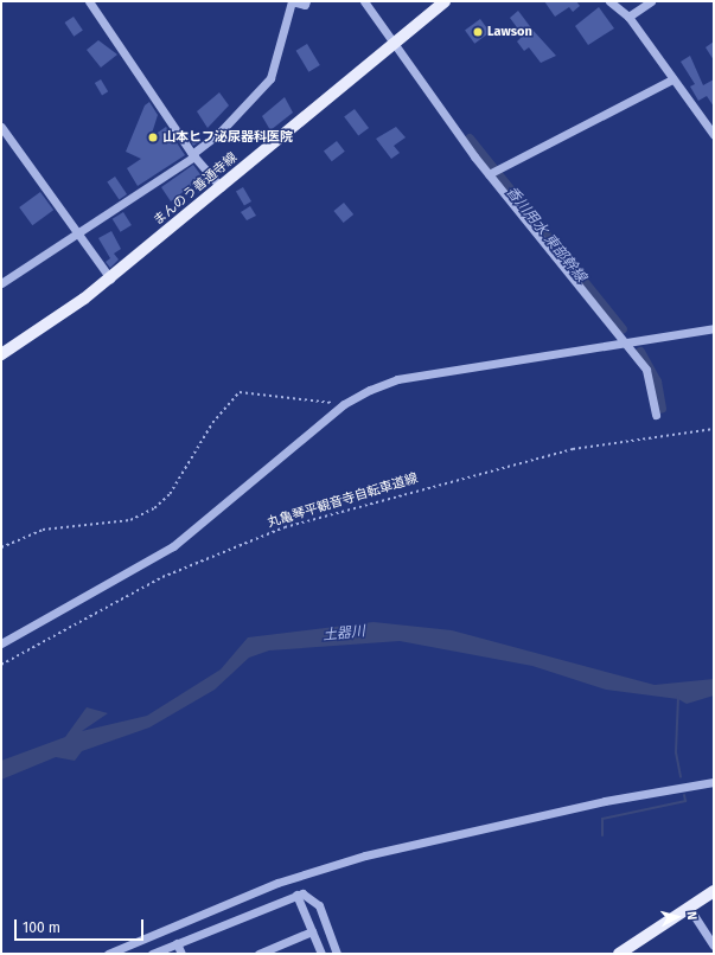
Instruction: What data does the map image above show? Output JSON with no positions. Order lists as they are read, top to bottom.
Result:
{
  "streets": {
    "main road": ["まんのう善通寺線"],
    "path": ["丸亀琴平観音寺自転車道線"]
  },
  "water": ["香川用水 東部幹線", "土器川"],
  "places": ["Lawson", "山本ヒフ泌尿器科医院"],
  "scale_bar": "100 m",
  "north": "right"
}
